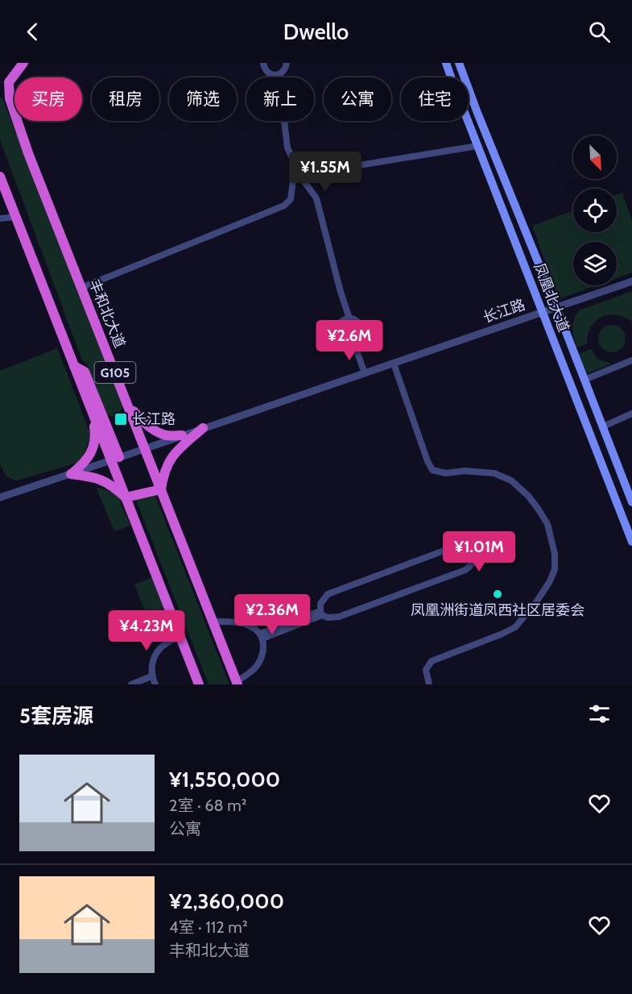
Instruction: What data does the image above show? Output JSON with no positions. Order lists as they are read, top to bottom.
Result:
{
  "streets": {
    "highway": ["丰和北大道", "G105"],
    "main road": ["凤凰北大道"],
    "street": ["长江路"]
  },
  "crossings": [
    ["凤凰北大道", "长江路"],
    ["长江路", "丰和北大道"],
    ["长江路", "G105"]
  ],
  "places": {
    "transit": ["长江路"],
    "other": ["凤凰洲街道凤西社区居委会"]
  },
  "north": "bottom right",
  "page": {
    "header": "Dwello",
    "chip": [
      "买房",
      "租房",
      "筛选",
      "新上",
      "公寓",
      "住宅"
    ],
    "price": [
      "¥1.55M",
      "¥2.6M",
      "¥1.01M",
      "¥2.36M",
      "¥4.23M"
    ],
    "heading": "5套房源",
    "list": [
      {
        "name": "¥1,550,000",
        "note": "2室 · 68 m² · 公寓"
      },
      {
        "name": "¥2,360,000",
        "note": "4室 · 112 m² · 丰和北大道"
      }
    ]
  }
}
